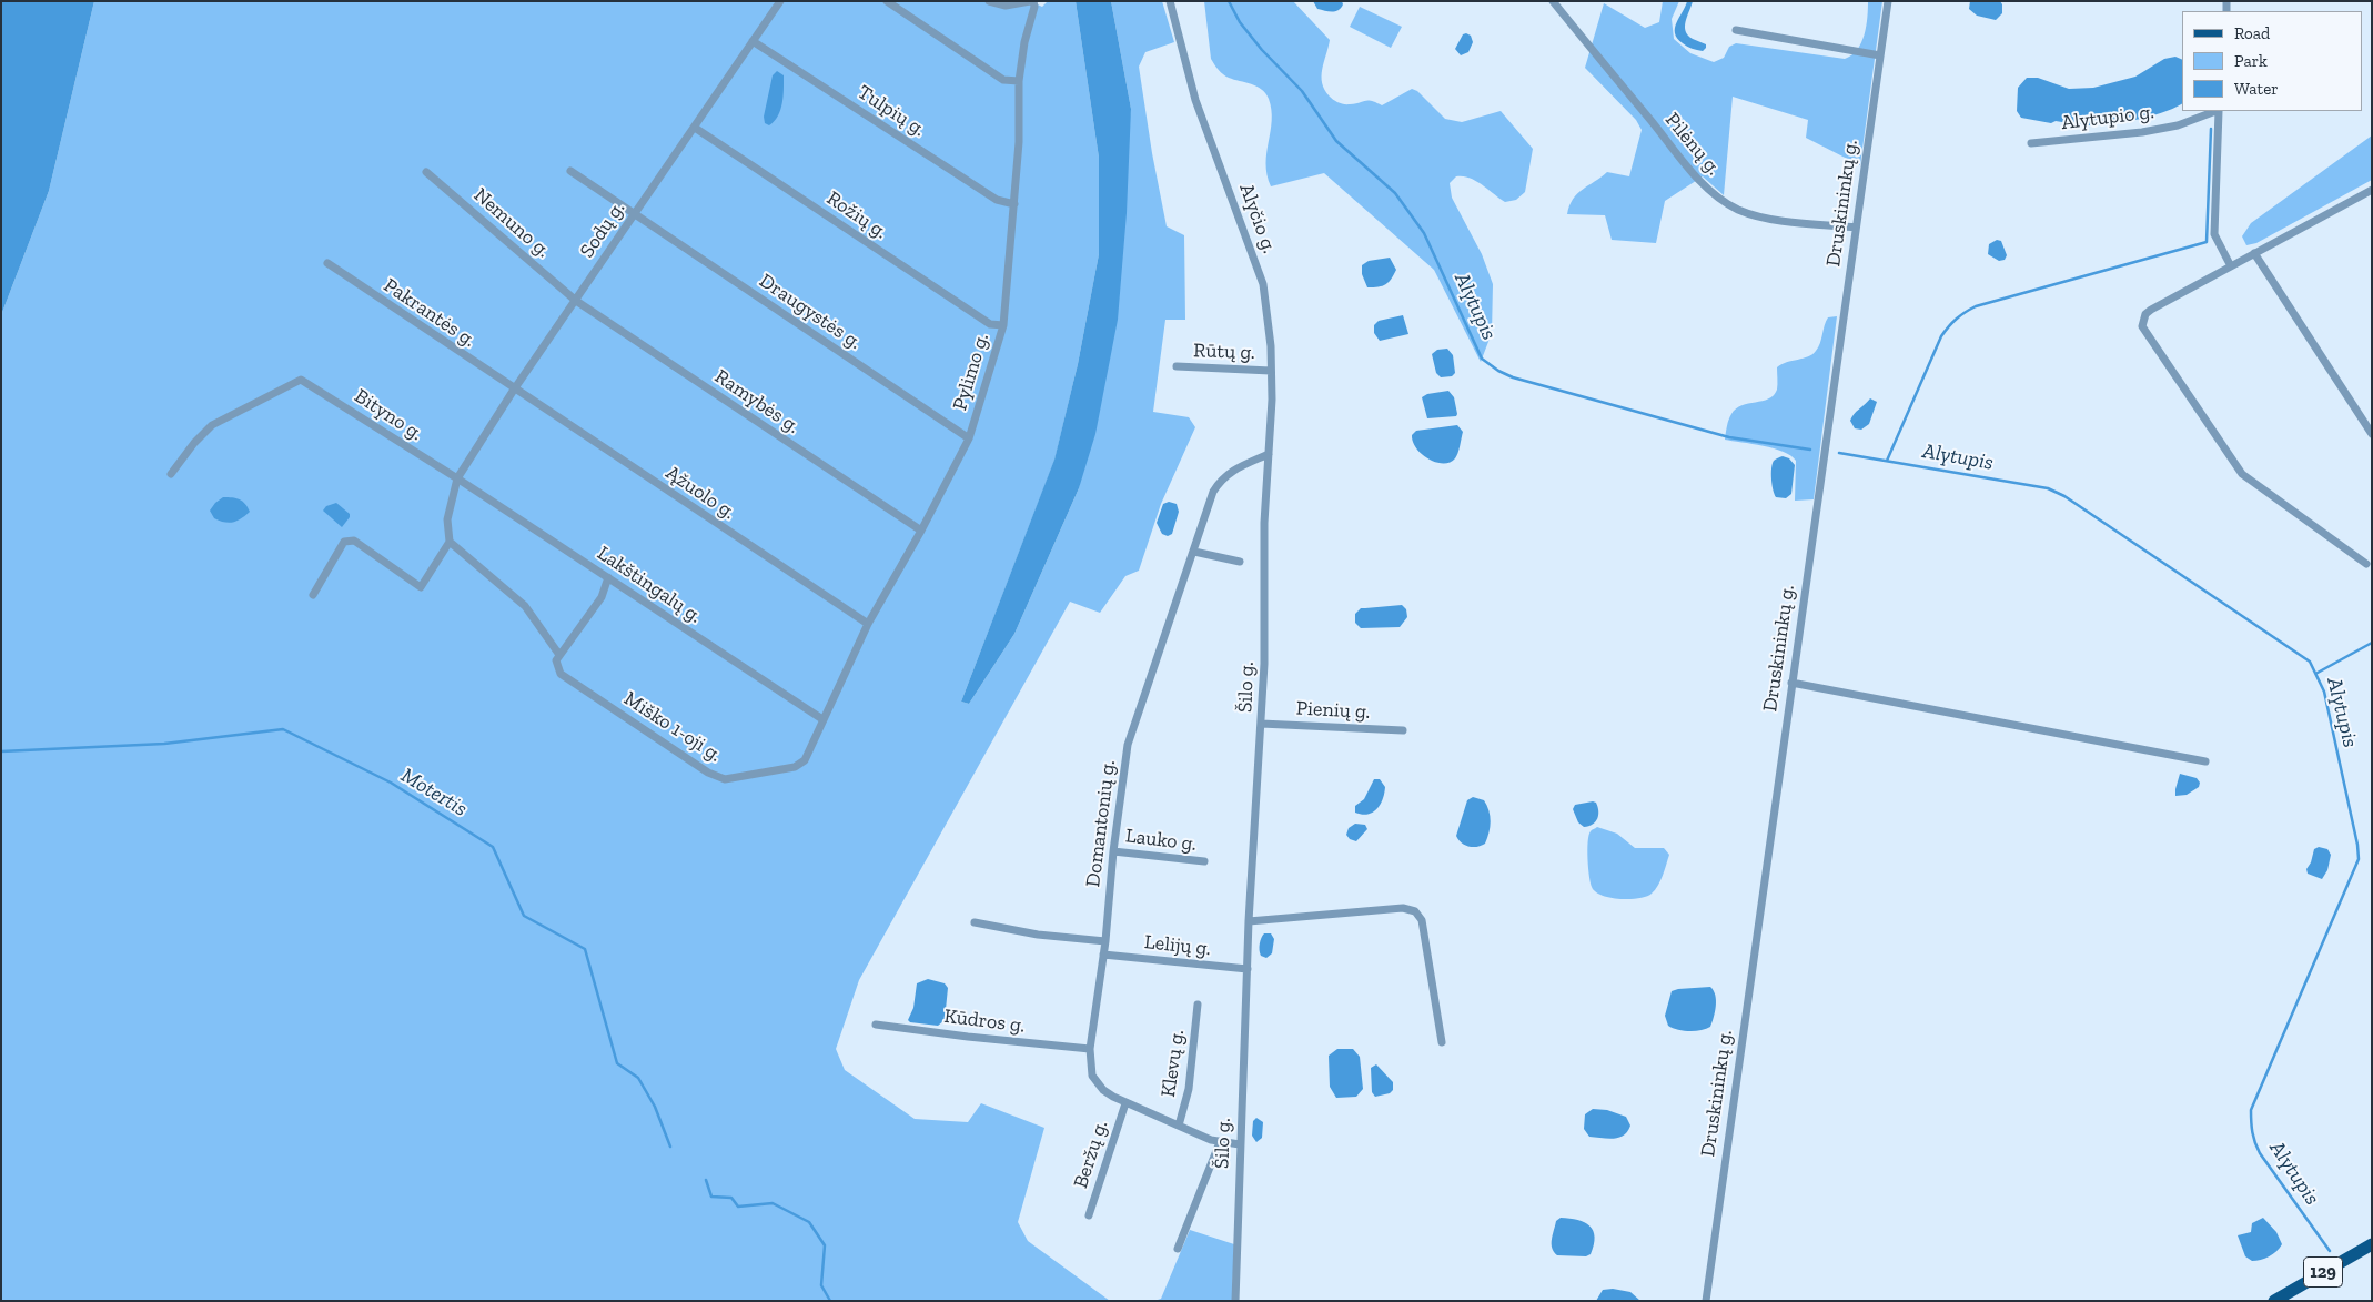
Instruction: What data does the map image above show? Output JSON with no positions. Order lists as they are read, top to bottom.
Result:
{
  "streets": {
    "main road": ["129"],
    "street": [
      "Tulpių g.",
      "Alytupio g.",
      "Pilėnų g.",
      "Druskininkų g.",
      "Rožių g.",
      "Alyčio g.",
      "Nemuno g.",
      "Sodų g.",
      "Draugystės g.",
      "Pakrantės g.",
      "Rūtų g.",
      "Pylimo g.",
      "Ramybės g.",
      "Bityno g.",
      "Ąžuolo g.",
      "Lakštingalų g.",
      "Šilo g.",
      "Pienių g.",
      "Miško 1-oji g.",
      "Domantonių g.",
      "Lauko g.",
      "Lelijų g.",
      "Kūdros g.",
      "Klevų g.",
      "Beržų g."
    ]
  },
  "crossings": [
    ["Tulpių g.", "Sodų g."],
    ["Tulpių g.", "Pylimo g."],
    ["Pilėnų g.", "Druskininkų g."],
    ["Rožių g.", "Sodų g."],
    ["Rožių g.", "Pylimo g."],
    ["Alyčio g.", "Rūtų g."],
    ["Alyčio g.", "Šilo g."],
    ["Alyčio g.", "Domantonių g."],
    ["Nemuno g.", "Sodų g."],
    ["Nemuno g.", "Ramybės g."],
    ["Sodų g.", "Draugystės g."],
    ["Sodų g.", "Pakrantės g."],
    ["Sodų g.", "Ramybės g."],
    ["Sodų g.", "Bityno g."],
    ["Sodų g.", "Ąžuolo g."],
    ["Sodų g.", "Lakštingalų g."],
    ["Draugystės g.", "Pylimo g."],
    ["Pakrantės g.", "Ąžuolo g."],
    ["Pylimo g.", "Ramybės g."],
    ["Pylimo g.", "Ąžuolo g."],
    ["Pylimo g.", "Lakštingalų g."],
    ["Pylimo g.", "Miško 1-oji g."],
    ["Bityno g.", "Lakštingalų g."],
    ["Lakštingalų g.", "Miško 1-oji g."],
    ["Šilo g.", "Pienių g."],
    ["Šilo g.", "Domantonių g."],
    ["Šilo g.", "Lelijų g."],
    ["Domantonių g.", "Lauko g."],
    ["Domantonių g.", "Lelijų g."],
    ["Domantonių g.", "Kūdros g."],
    ["Domantonių g.", "Klevų g."],
    ["Domantonių g.", "Beržų g."]
  ],
  "water": ["Alytupis", "Motertis"],
  "legend": ["Road", "Park", "Water"]
}
